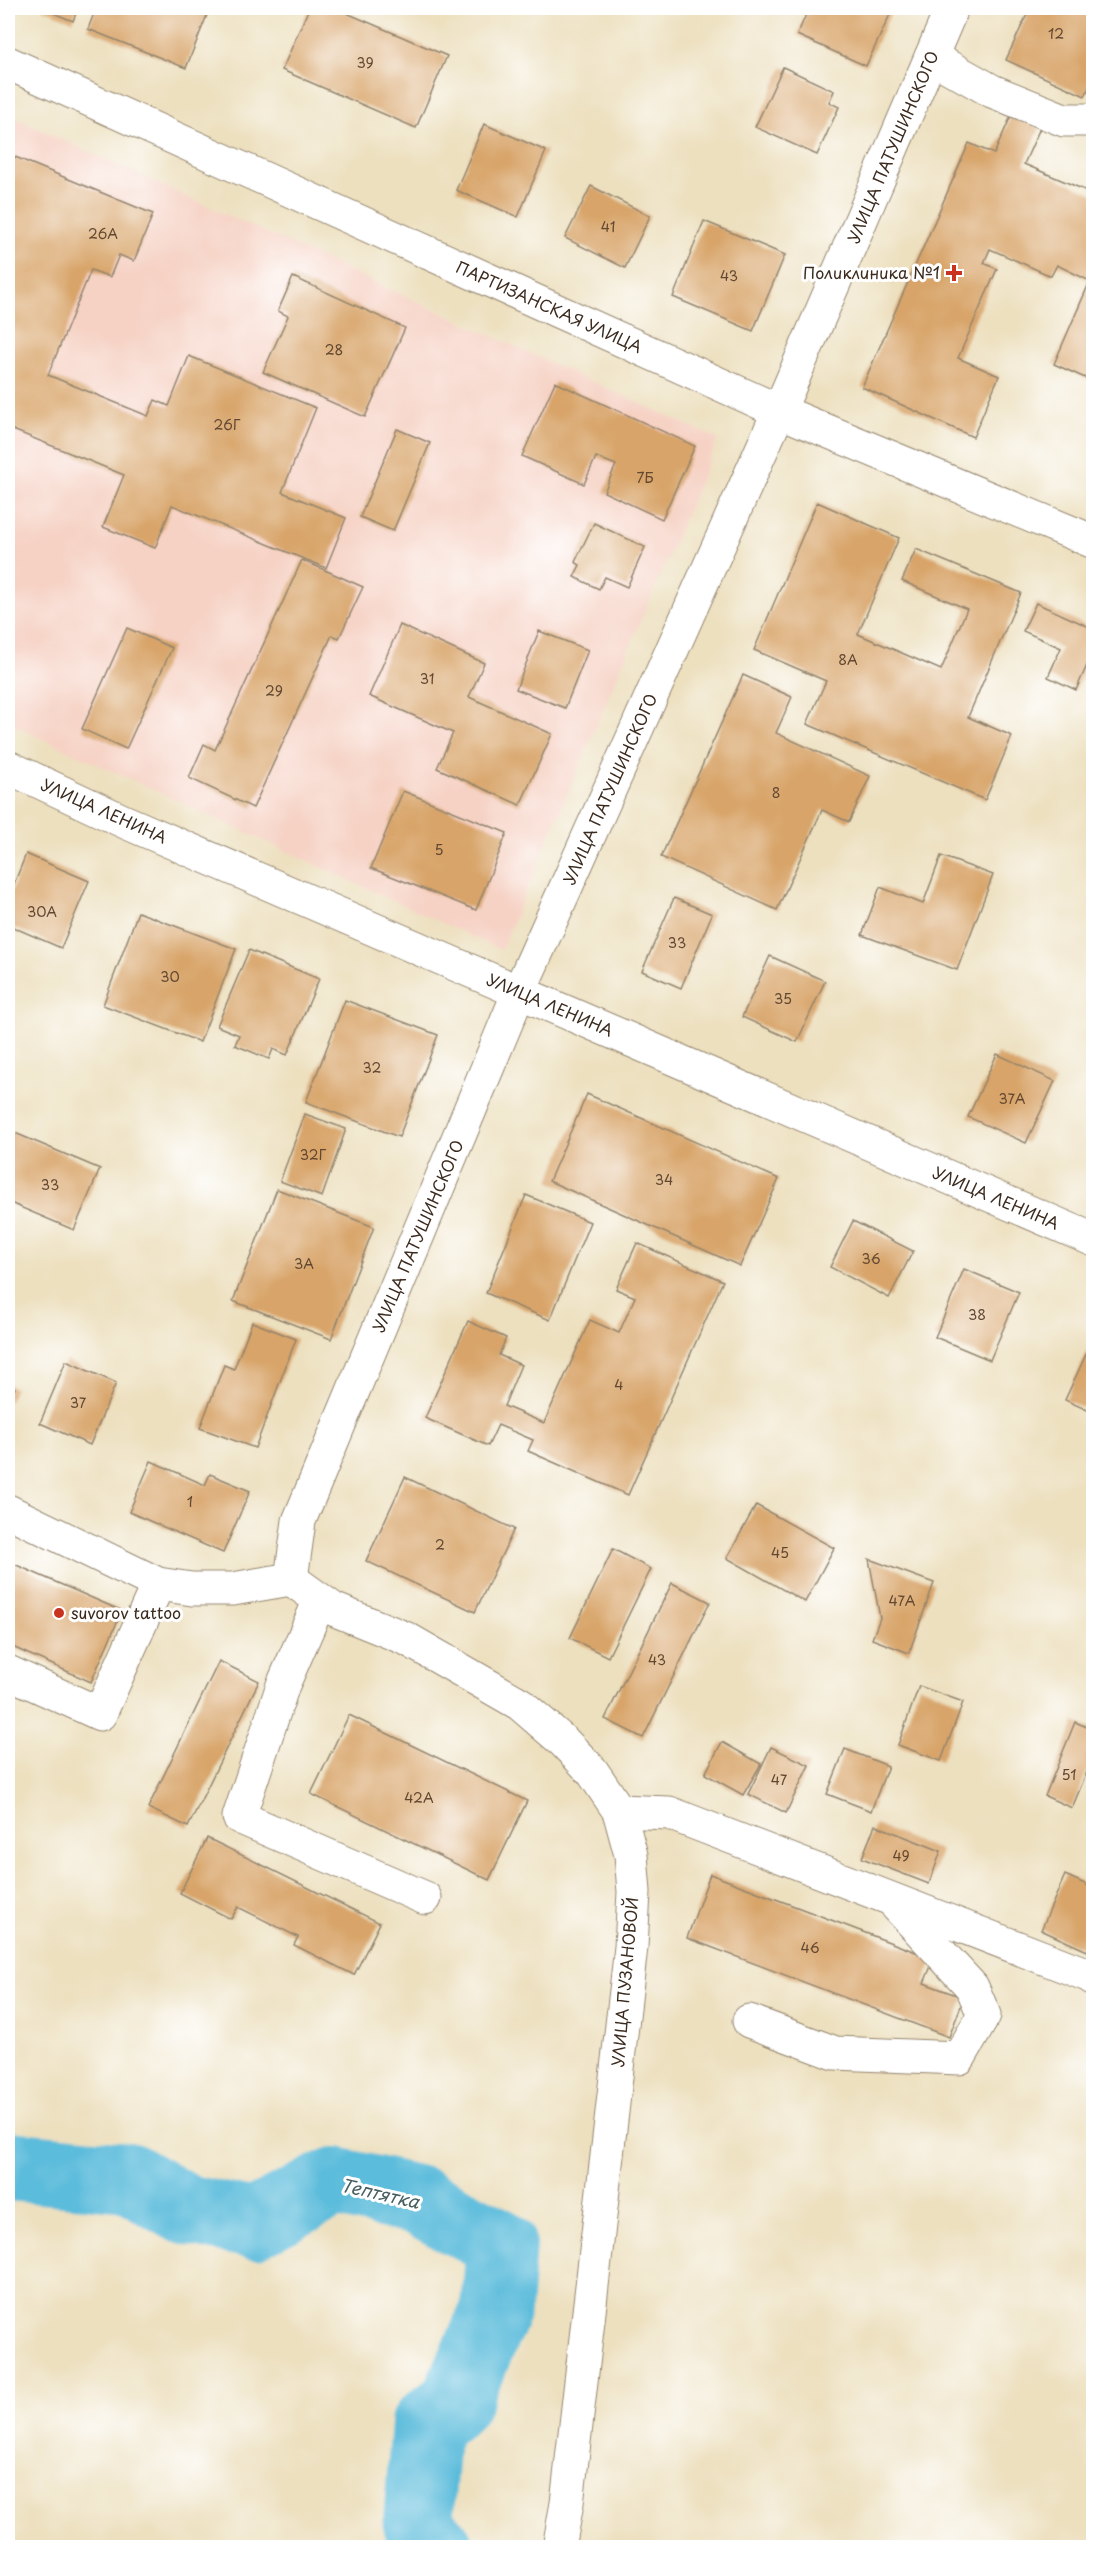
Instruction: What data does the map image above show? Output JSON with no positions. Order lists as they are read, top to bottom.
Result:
{
  "streets": {
    "street": [
      "УЛИЦА ПАТУШИНСКОГО",
      "ПАРТИЗАНСКАЯ УЛИЦА",
      "УЛИЦА ЛЕНИНА",
      "УЛИЦА ПУЗАНОВОЙ"
    ]
  },
  "crossings": [
    ["УЛИЦА ПАТУШИНСКОГО", "ПАРТИЗАНСКАЯ УЛИЦА"],
    ["УЛИЦА ПАТУШИНСКОГО", "УЛИЦА ЛЕНИНА"],
    ["УЛИЦА ПАТУШИНСКОГО", "УЛИЦА ПУЗАНОВОЙ"]
  ],
  "water": ["Тептятка"],
  "places": {
    "health": ["Поликлиника №1"],
    "other": ["suvorov tattoo"]
  },
  "house_numbers": [
    "12",
    "39",
    "41",
    "26А",
    "43",
    "28",
    "26Г",
    "7Б",
    "8А",
    "31",
    "29",
    "8",
    "5",
    "30А",
    "33",
    "30",
    "35",
    "32",
    "37А",
    "32Г",
    "34",
    "33",
    "36",
    "3А",
    "38",
    "4",
    "37",
    "1",
    "2",
    "45",
    "47А",
    "43",
    "51",
    "47",
    "42А",
    "49",
    "46"
  ]
}
